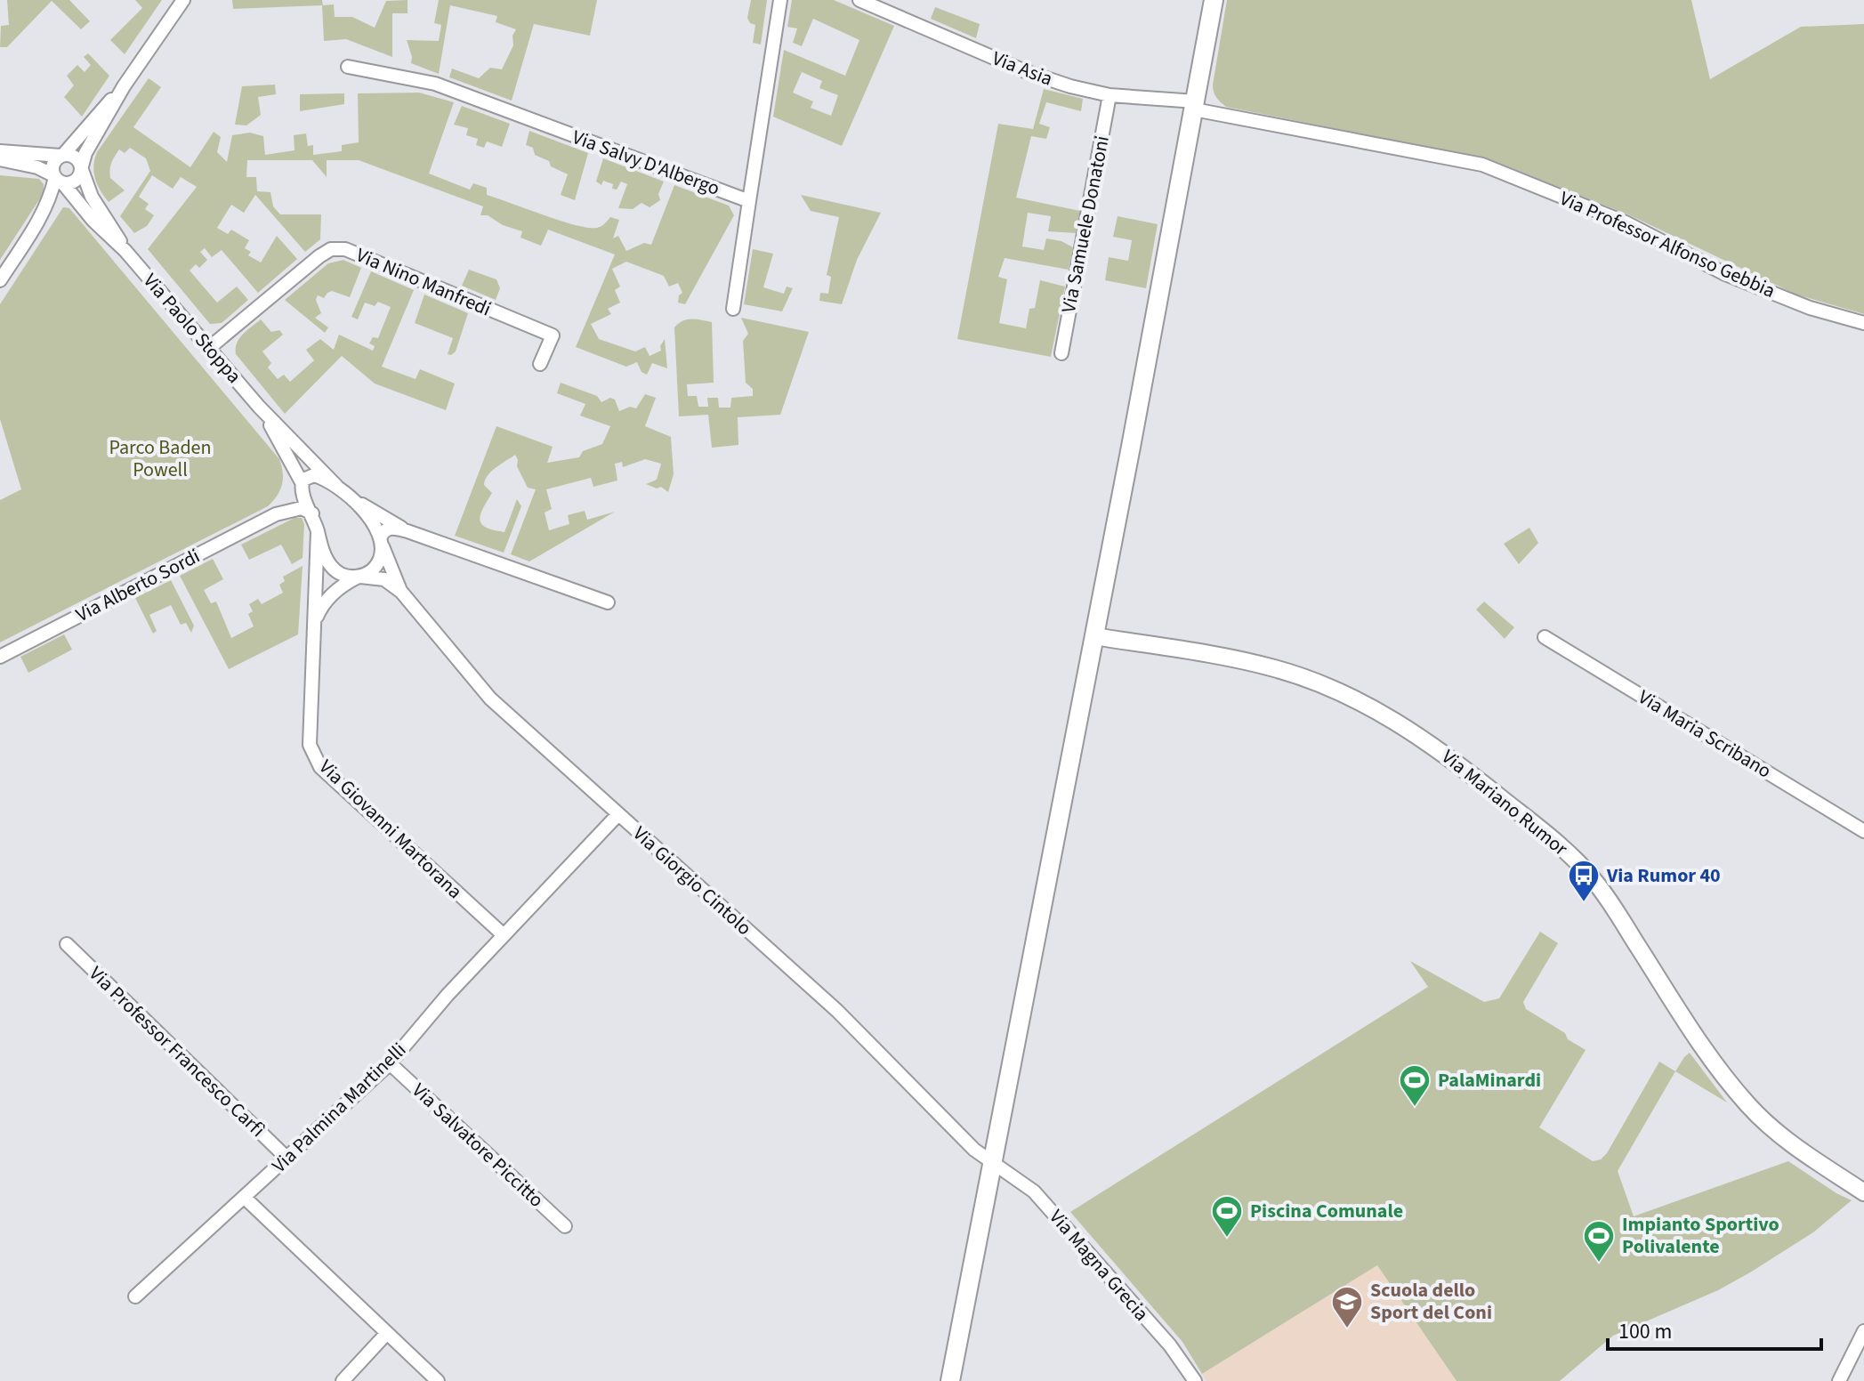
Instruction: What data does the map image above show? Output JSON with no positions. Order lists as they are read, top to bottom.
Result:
{
  "streets": {
    "street": [
      "Via Asia",
      "Via Salvy D'Albergo",
      "Via Samuele Donatoni",
      "Via Professor Alfonso Gebbia",
      "Via Nino Manfredi",
      "Via Paolo Stoppa",
      "Via Alberto Sordi",
      "Via Maria Scribano",
      "Via Mariano Rumor",
      "Via Giovanni Martorana",
      "Via Giorgio Cintolo",
      "Via Professor Francesco Carfì",
      "Via Palmina Martinelli",
      "Via Salvatore Piccitto",
      "Via Magna Grecia"
    ]
  },
  "crossings": [
    ["Via Asia", "Via Samuele Donatoni"],
    ["Via Asia", "Via Professor Alfonso Gebbia"],
    ["Via Nino Manfredi", "Via Paolo Stoppa"],
    ["Via Paolo Stoppa", "Via Alberto Sordi"],
    ["Via Paolo Stoppa", "Via Giovanni Martorana"],
    ["Via Paolo Stoppa", "Via Giorgio Cintolo"],
    ["Via Giovanni Martorana", "Via Giorgio Cintolo"],
    ["Via Giovanni Martorana", "Via Palmina Martinelli"],
    ["Via Giorgio Cintolo", "Via Palmina Martinelli"],
    ["Via Giorgio Cintolo", "Via Magna Grecia"],
    ["Via Professor Francesco Carfì", "Via Palmina Martinelli"],
    ["Via Palmina Martinelli", "Via Salvatore Piccitto"]
  ],
  "parks": ["Parco Baden Powell"],
  "places": {
    "bus stop": ["Via Rumor 40"],
    "sports": ["PalaMinardi", "Piscina Comunale", "Impianto Sportivo Polivalente"],
    "school or university": ["Scuola dello Sport del Coni"]
  },
  "scale_bar": "100 m"
}
